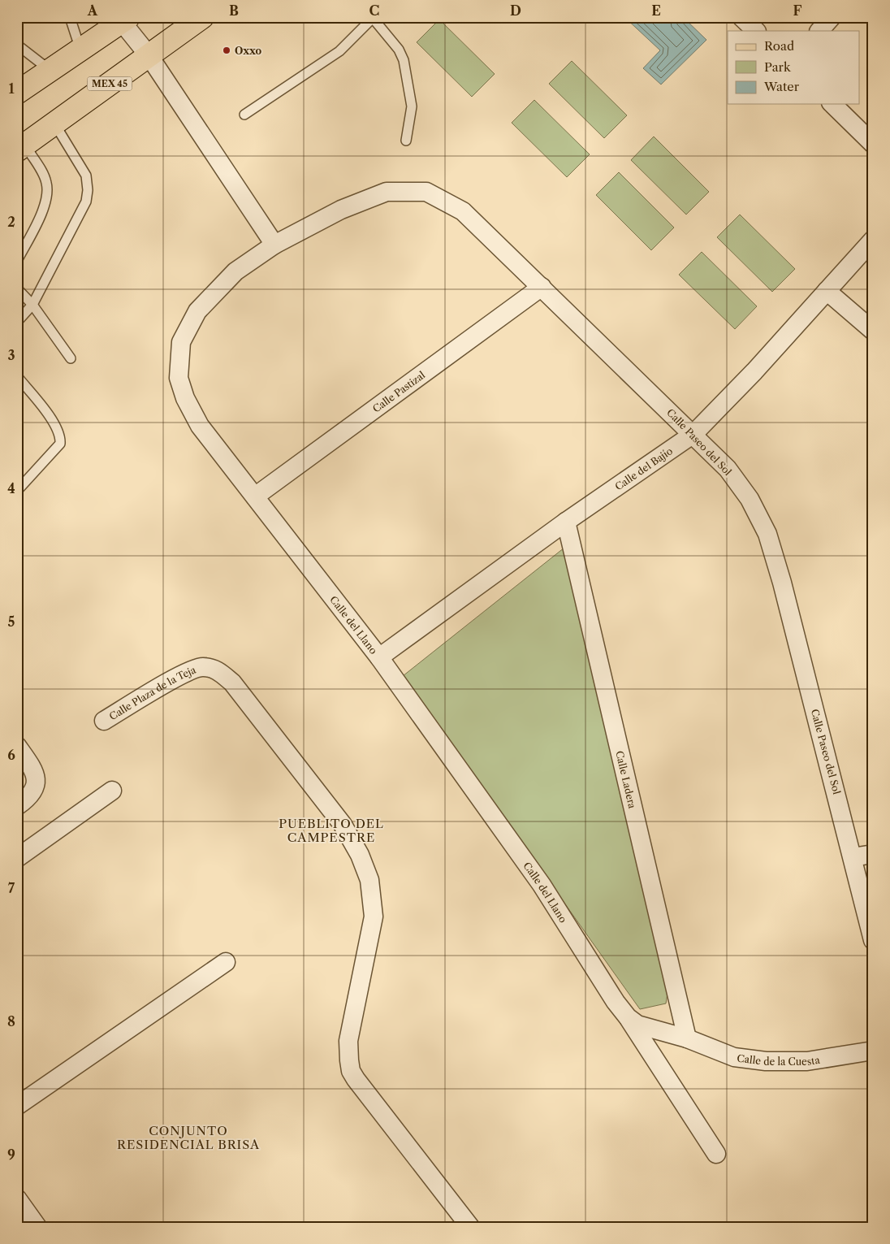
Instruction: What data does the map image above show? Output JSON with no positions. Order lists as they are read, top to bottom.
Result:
{
  "streets": {
    "main road": ["MEX 45"],
    "street": [
      "Calle Pastizal",
      "Calle Paseo del Sol",
      "Calle del Bajío",
      "Calle del Llano",
      "Calle Plaza de la Teja",
      "Calle Ladera",
      "Calle de la Cuesta"
    ]
  },
  "crossings": [
    ["Calle Pastizal", "Calle Paseo del Sol"],
    ["Calle Pastizal", "Calle del Llano"],
    ["Calle Paseo del Sol", "Calle del Bajío"],
    ["Calle Paseo del Sol", "Calle del Llano"],
    ["Calle del Bajío", "Calle del Llano"],
    ["Calle del Bajío", "Calle Ladera"],
    ["Calle del Llano", "Calle Ladera"],
    ["Calle del Llano", "Calle de la Cuesta"],
    ["Calle Ladera", "Calle de la Cuesta"]
  ],
  "districts": ["PUEBLITO DEL CAMPESTRE", "CONJUNTO RESIDENCIAL BRISA"],
  "places": ["Oxxo"],
  "legend": ["Road", "Park", "Water"],
  "grid": {
    "columns": [
      "A",
      "B",
      "C",
      "D",
      "E",
      "F"
    ],
    "rows": [
      "1",
      "2",
      "3",
      "4",
      "5",
      "6",
      "7",
      "8",
      "9"
    ]
  }
}
